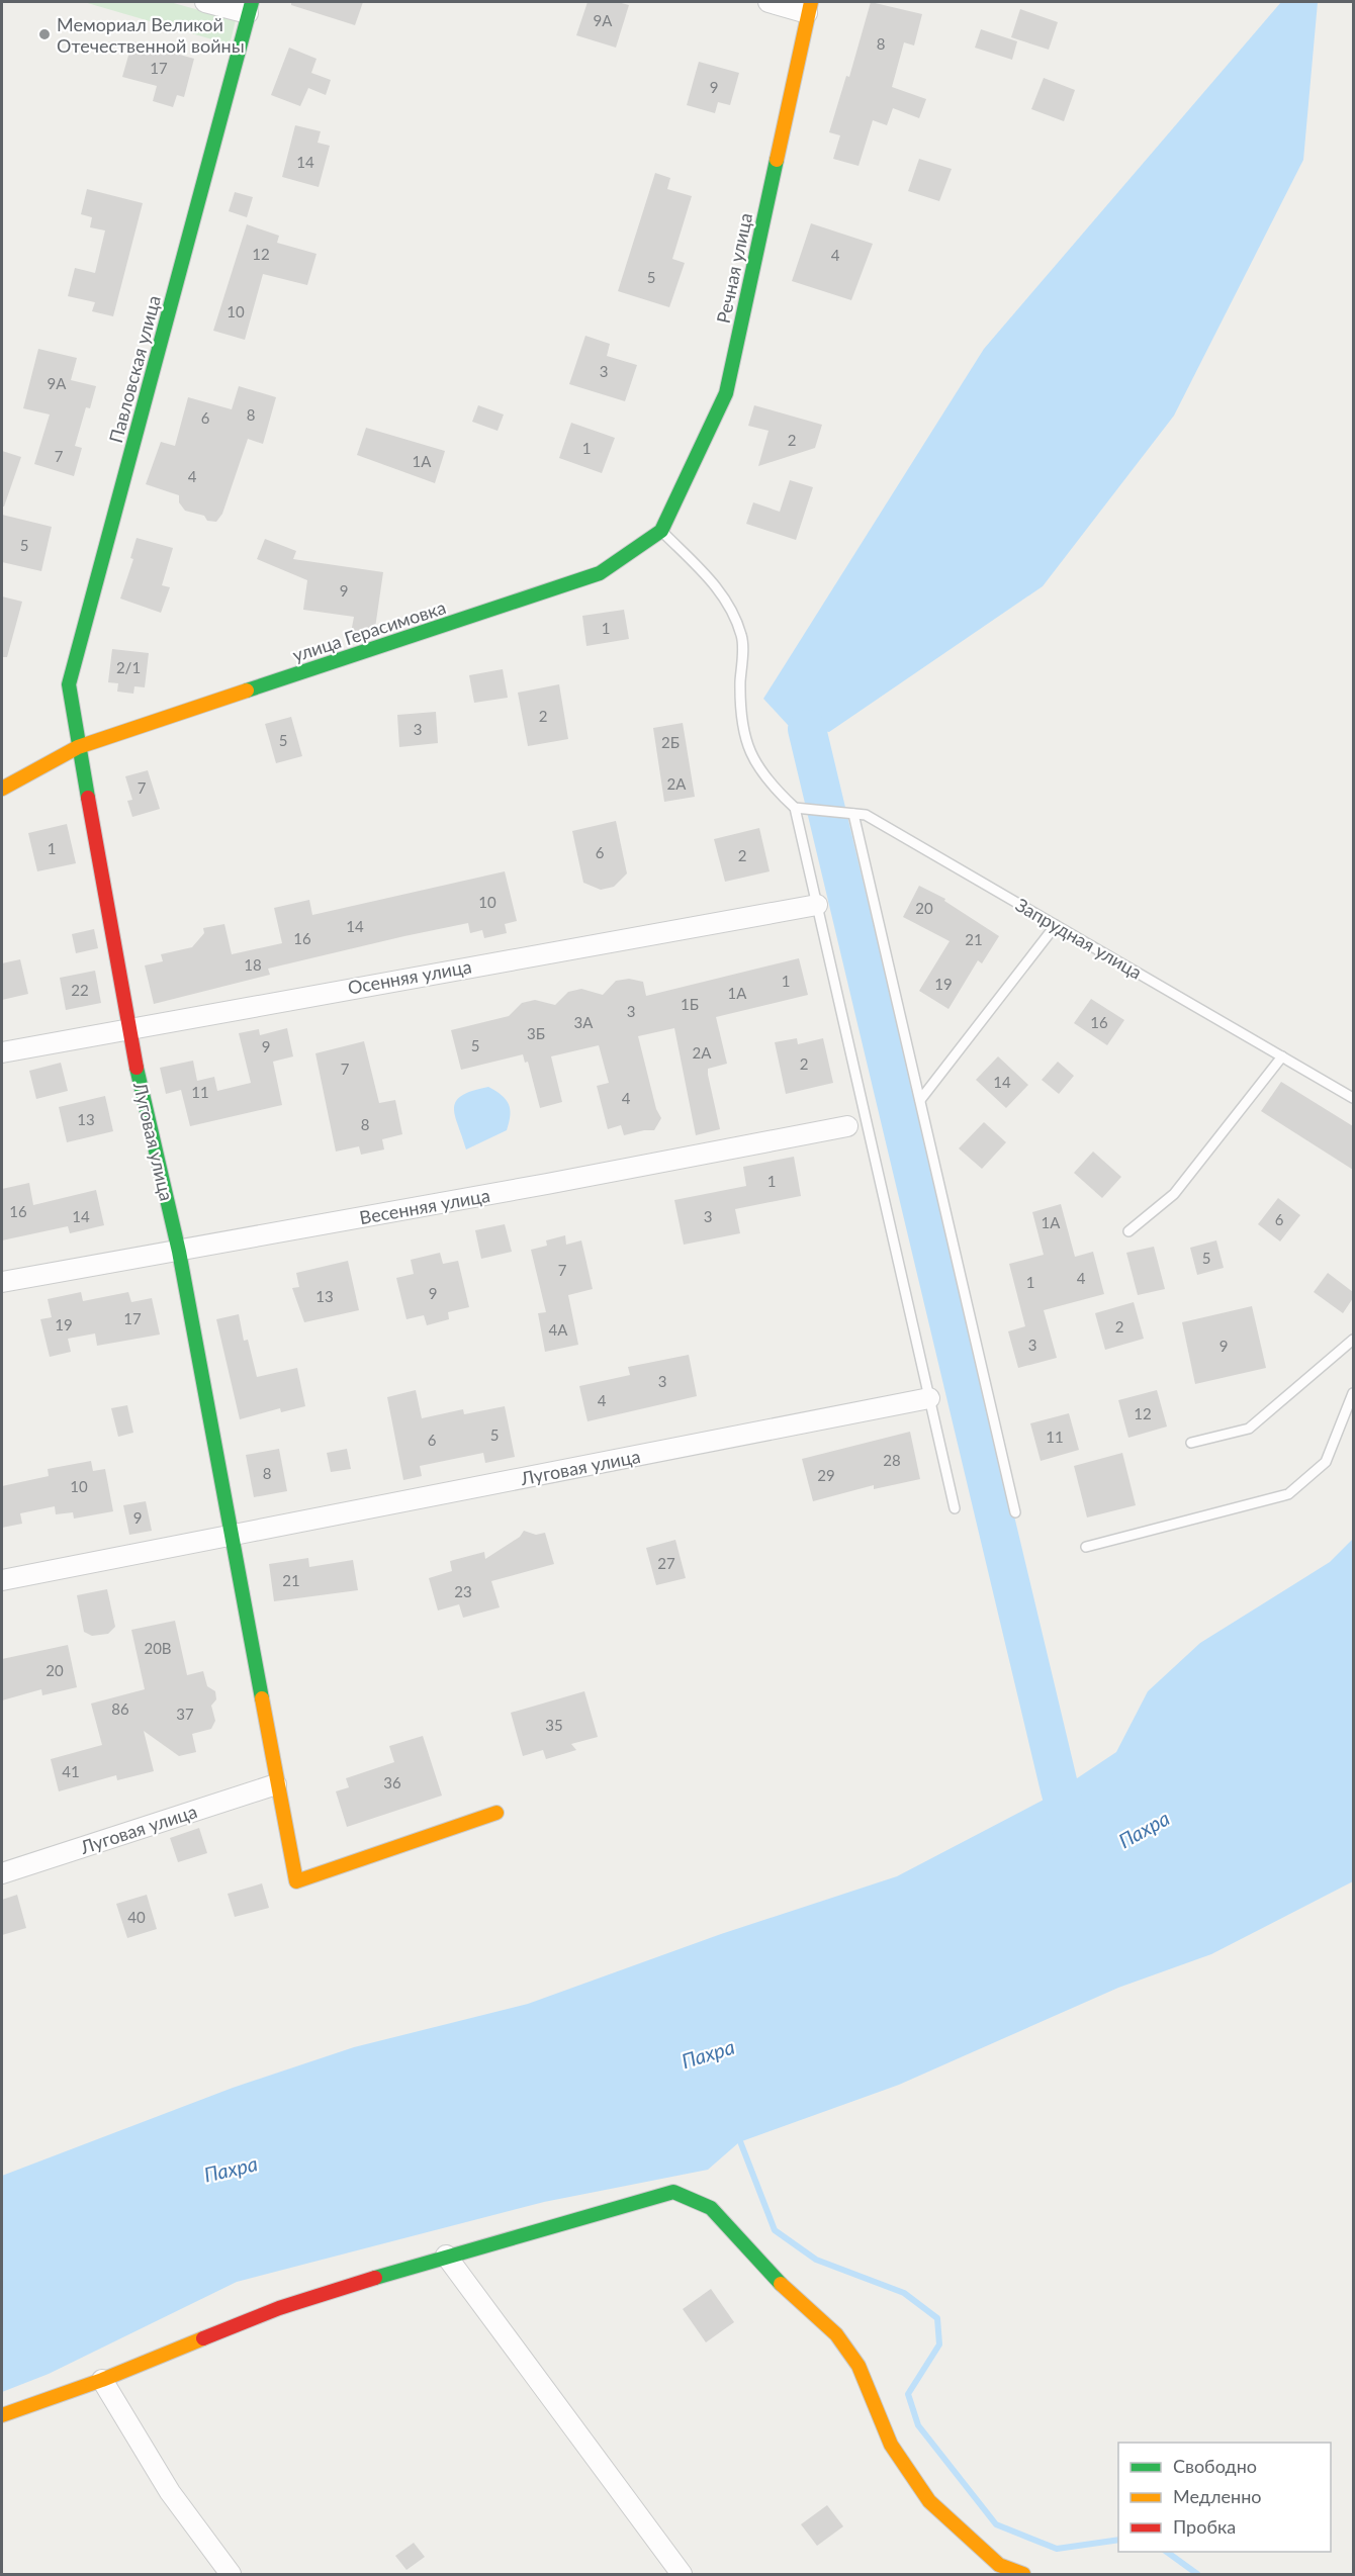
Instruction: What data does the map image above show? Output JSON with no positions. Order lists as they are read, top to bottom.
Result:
{
  "streets": {
    "street": [
      "Речная улица",
      "Павловская улица",
      "улица Герасимовка",
      "Осенняя улица",
      "Луговая улица",
      "Весенняя улица"
    ],
    "lane": ["Запрудная улица"]
  },
  "crossings": [
    ["Речная улица", "улица Герасимовка"],
    ["Павловская улица", "улица Герасимовка"],
    ["Павловская улица", "Луговая улица"],
    ["улица Герасимовка", "Луговая улица"],
    ["Осенняя улица", "Луговая улица"],
    ["Луговая улица", "Весенняя улица"]
  ],
  "water": ["Пахра"],
  "places": ["Мемориал Великой Отечественной войны"],
  "house_numbers": [
    "9А",
    "8",
    "17",
    "9",
    "14",
    "12",
    "4",
    "5",
    "10",
    "3",
    "9А",
    "8",
    "6",
    "2",
    "1",
    "7",
    "1А",
    "4",
    "5",
    "9",
    "1",
    "2/1",
    "2",
    "3",
    "5",
    "2Б",
    "2А",
    "7",
    "1",
    "6",
    "2",
    "10",
    "20",
    "14",
    "16",
    "21",
    "18",
    "1",
    "19",
    "22",
    "1А",
    "1Б",
    "3",
    "3А",
    "16",
    "3Б",
    "5",
    "9",
    "2А",
    "2",
    "7",
    "14",
    "11",
    "4",
    "13",
    "8",
    "1",
    "16",
    "14",
    "3",
    "6",
    "1А",
    "5",
    "7",
    "4",
    "1",
    "9",
    "13",
    "17",
    "19",
    "2",
    "4А",
    "3",
    "9",
    "3",
    "4",
    "12",
    "5",
    "11",
    "6",
    "28",
    "8",
    "29",
    "10",
    "9",
    "27",
    "21",
    "23",
    "20В",
    "20",
    "86",
    "37",
    "35",
    "41",
    "36",
    "40"
  ],
  "legend": ["Свободно", "Медленно", "Пробка"]
}
